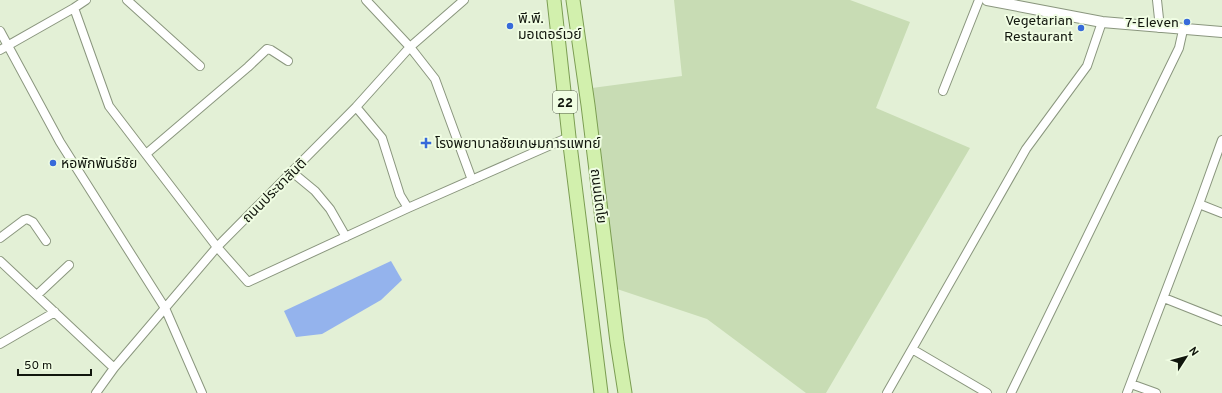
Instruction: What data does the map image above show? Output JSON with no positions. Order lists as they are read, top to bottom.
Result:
{
  "streets": {
    "main road": ["22", "ถนนนิตโย"],
    "street": ["ถนนประชาสันติ"]
  },
  "places": {
    "other": [
      "7-Eleven",
      "พี.พี. มอเตอร์เวย์",
      "Vegetarian Restaurant",
      "หอพักพันธ์ชัย"
    ],
    "health": ["โรงพยาบาลชัยเกษมการแพทย์"]
  },
  "scale_bar": "50 m",
  "north": "top right"
}
